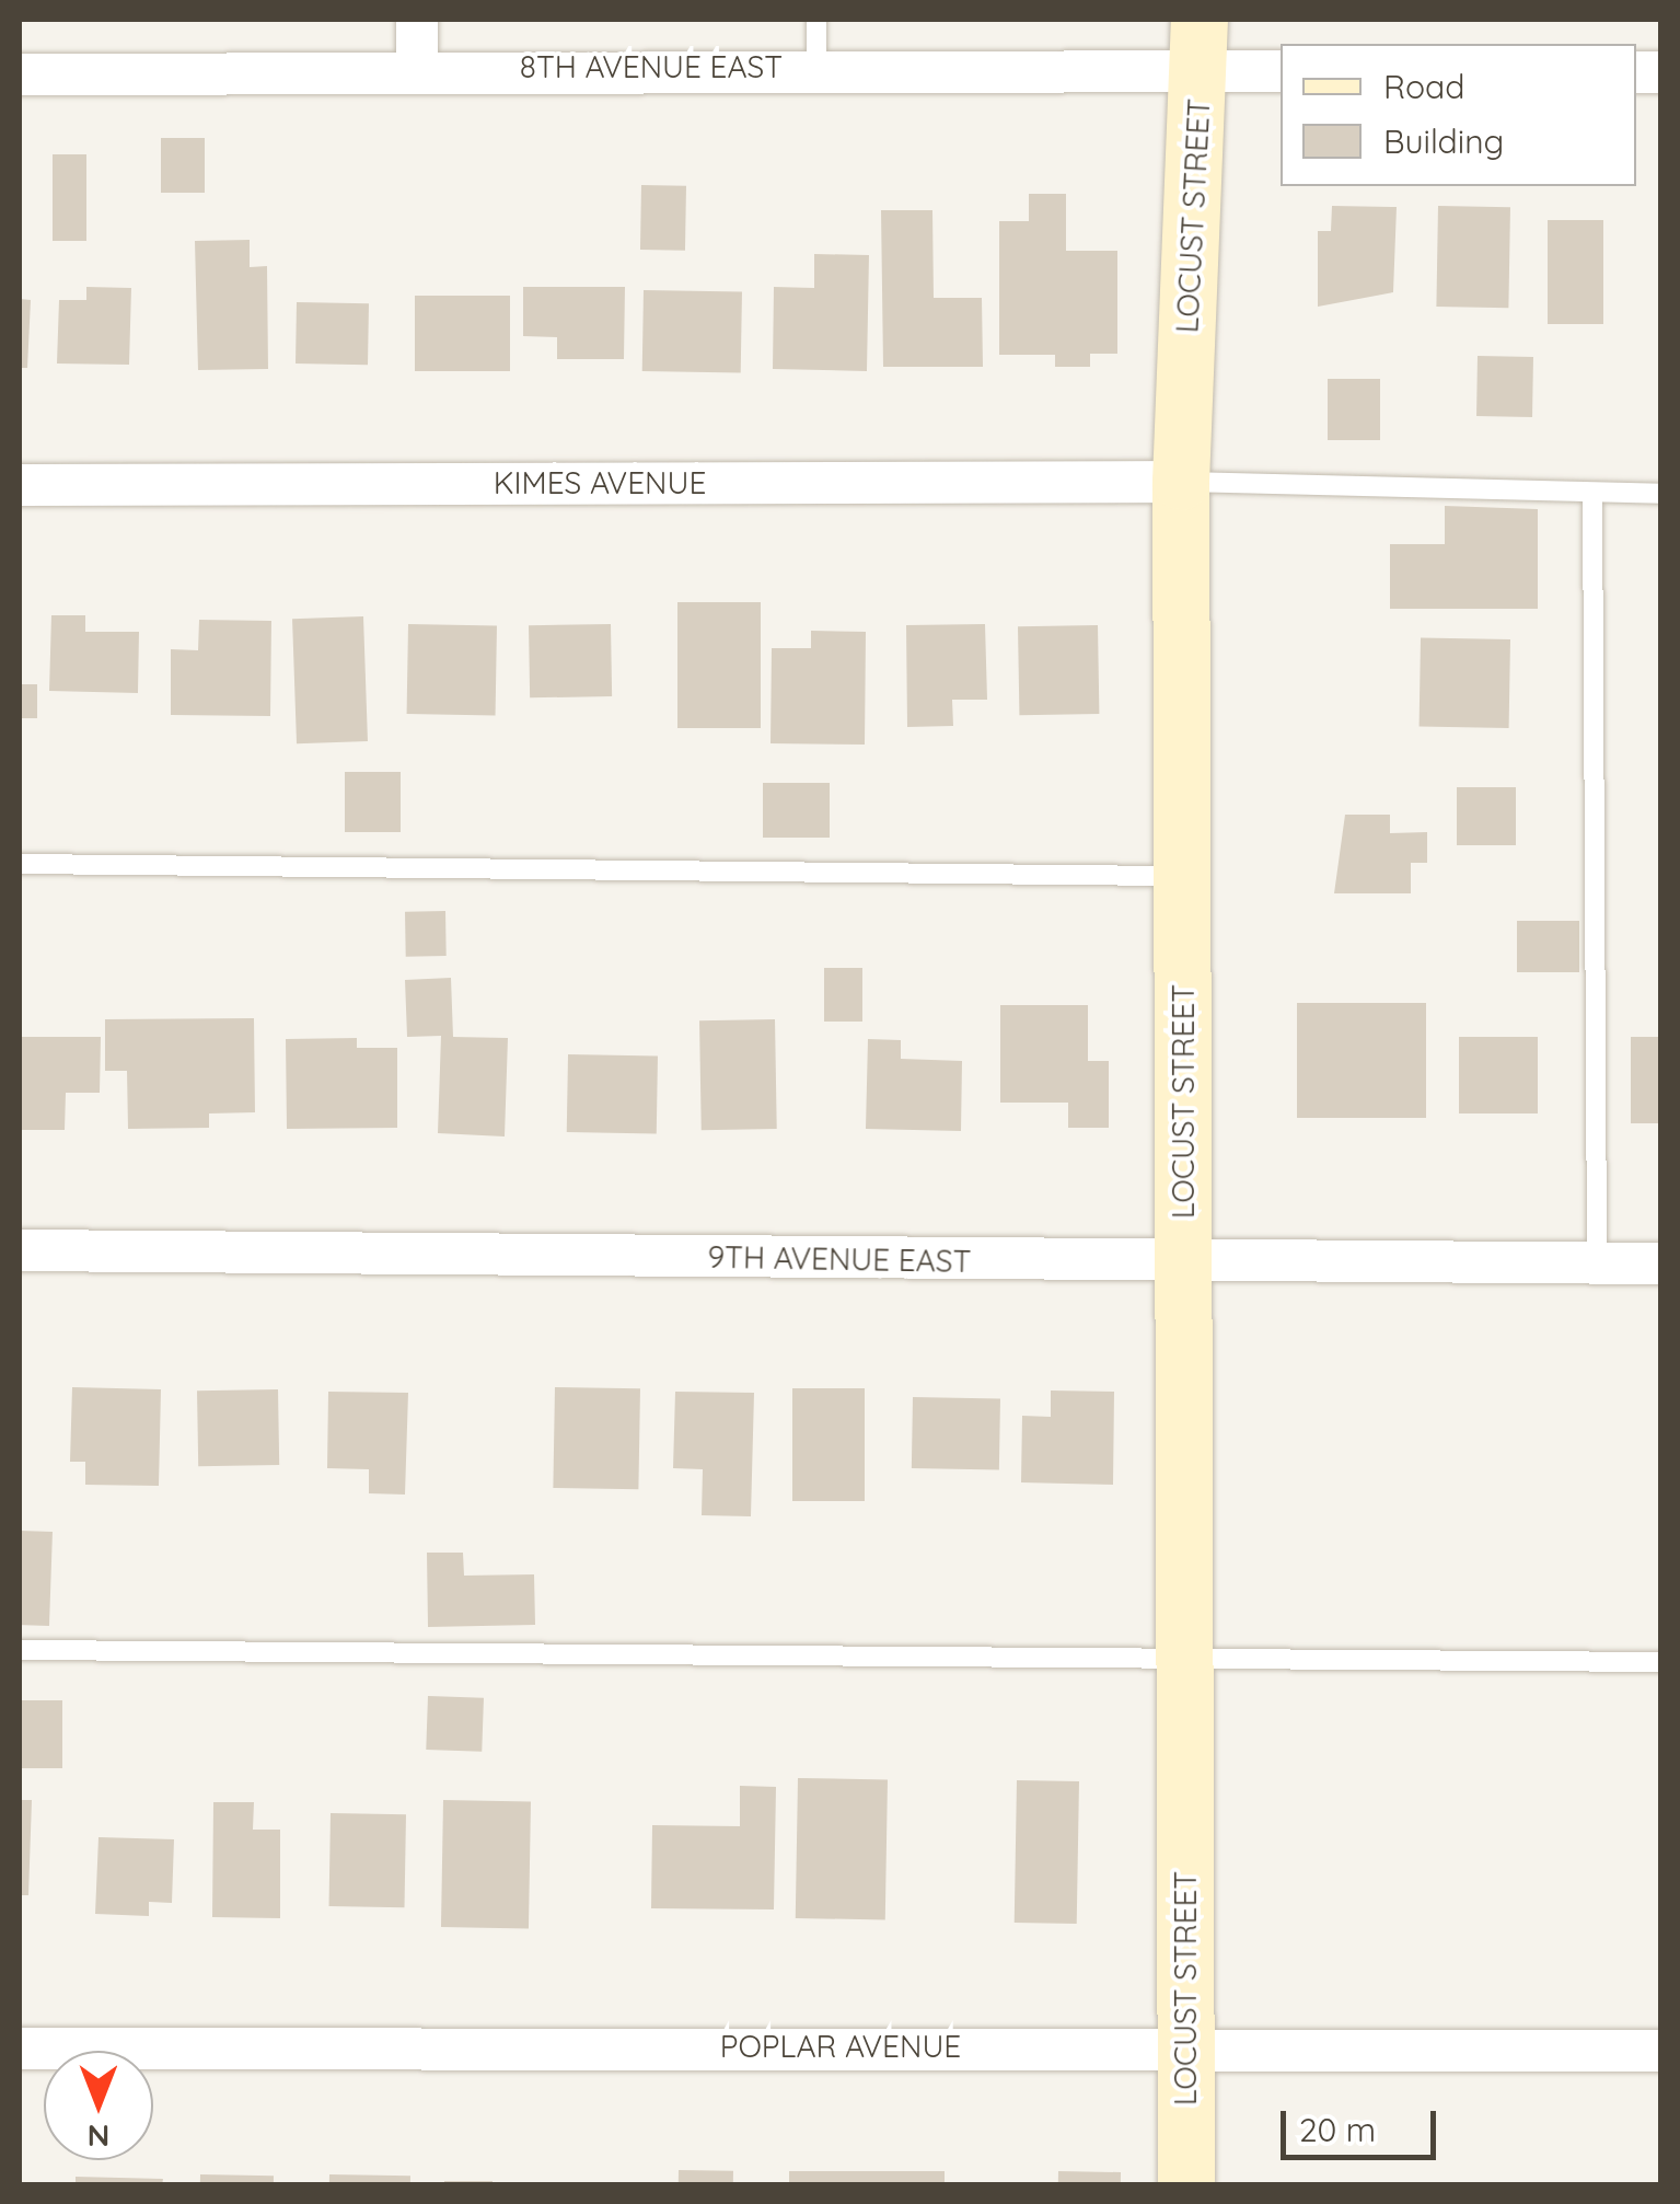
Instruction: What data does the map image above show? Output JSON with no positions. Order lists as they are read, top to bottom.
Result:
{
  "streets": {
    "street": [
      "8TH AVENUE EAST",
      "LOCUST STREET",
      "KIMES AVENUE",
      "9TH AVENUE EAST",
      "POPLAR AVENUE"
    ]
  },
  "crossings": [
    ["8TH AVENUE EAST", "LOCUST STREET"],
    ["LOCUST STREET", "KIMES AVENUE"],
    ["LOCUST STREET", "9TH AVENUE EAST"],
    ["LOCUST STREET", "POPLAR AVENUE"]
  ],
  "legend": ["Road", "Building"],
  "scale_bar": "20 m",
  "north": "bottom"
}
